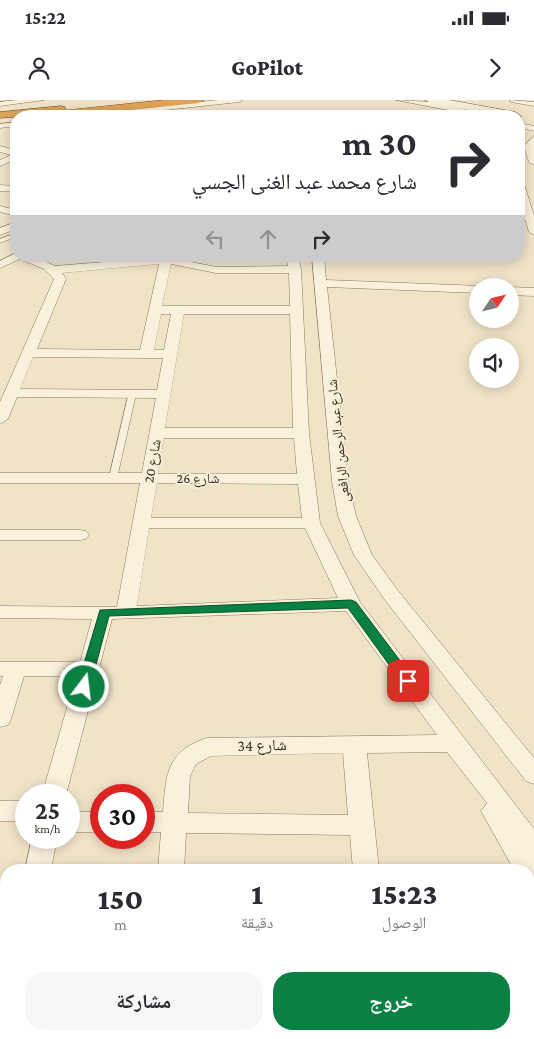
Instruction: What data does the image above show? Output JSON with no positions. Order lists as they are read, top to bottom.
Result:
{
  "streets": {
    "street": [
      "شارع عبد الرحمن الرافعى",
      "شارع 20",
      "شارع 26",
      "شارع 34"
    ]
  },
  "crossings": [
    ["شارع عبد الرحمن الرافعى", "شارع 26"],
    ["شارع 20", "شارع 26"]
  ],
  "north": "top right",
  "page": {
    "status": "15:22",
    "header": "GoPilot",
    "turn": ["30 m", "شارع محمد عبد الغنى الجسي"],
    "speed": "25 km/h",
    "limit": "30",
    "eta": [
      "15:23",
      "الوصول",
      "1",
      "دقيقة",
      "150",
      "m"
    ],
    "buttons": ["خروج", "مشاركة"]
  }
}
